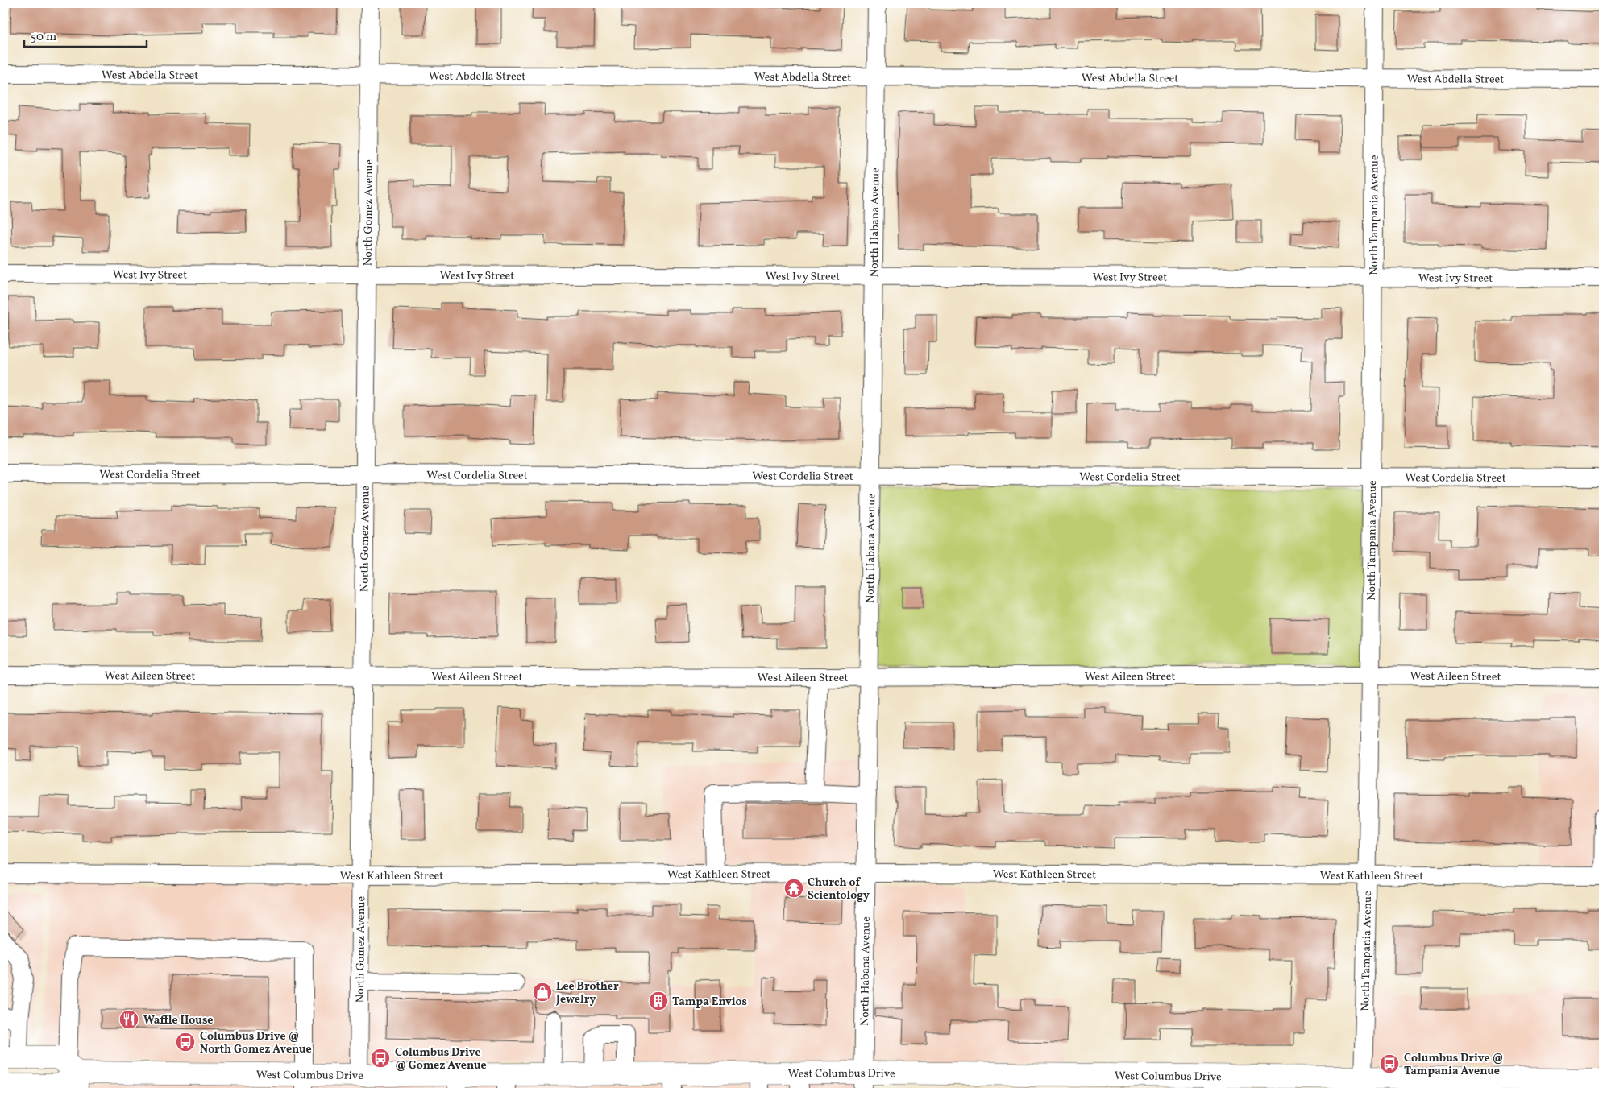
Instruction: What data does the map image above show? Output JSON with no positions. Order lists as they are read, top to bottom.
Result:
{
  "streets": {
    "main road": ["West Columbus Drive"],
    "street": [
      "West Abdella Street",
      "North Gomez Avenue",
      "North Tampania Avenue",
      "North Habana Avenue",
      "West Ivy Street",
      "West Cordelia Street",
      "West Aileen Street",
      "West Kathleen Street"
    ]
  },
  "crossings": [
    ["West Abdella Street", "North Gomez Avenue"],
    ["West Abdella Street", "North Tampania Avenue"],
    ["West Abdella Street", "North Habana Avenue"],
    ["North Gomez Avenue", "West Ivy Street"],
    ["North Gomez Avenue", "West Cordelia Street"],
    ["North Gomez Avenue", "West Aileen Street"],
    ["North Gomez Avenue", "West Kathleen Street"],
    ["North Gomez Avenue", "West Columbus Drive"],
    ["North Tampania Avenue", "West Ivy Street"],
    ["North Tampania Avenue", "West Cordelia Street"],
    ["North Tampania Avenue", "West Aileen Street"],
    ["North Tampania Avenue", "West Kathleen Street"],
    ["North Tampania Avenue", "West Columbus Drive"],
    ["North Habana Avenue", "West Ivy Street"],
    ["North Habana Avenue", "West Cordelia Street"],
    ["North Habana Avenue", "West Aileen Street"],
    ["North Habana Avenue", "West Kathleen Street"],
    ["North Habana Avenue", "West Columbus Drive"]
  ],
  "places": {
    "temple": ["Church of Scientology"],
    "shop": ["Lee Brother Jewelry"],
    "building": ["Tampa Envios"],
    "restaurant": ["Waffle House"],
    "bus stop": ["Columbus Drive @ North Gomez Avenue", "Columbus Drive @ Gomez Avenue", "Columbus Drive @ Tampania Avenue"]
  },
  "scale_bar": "50 m"
}
